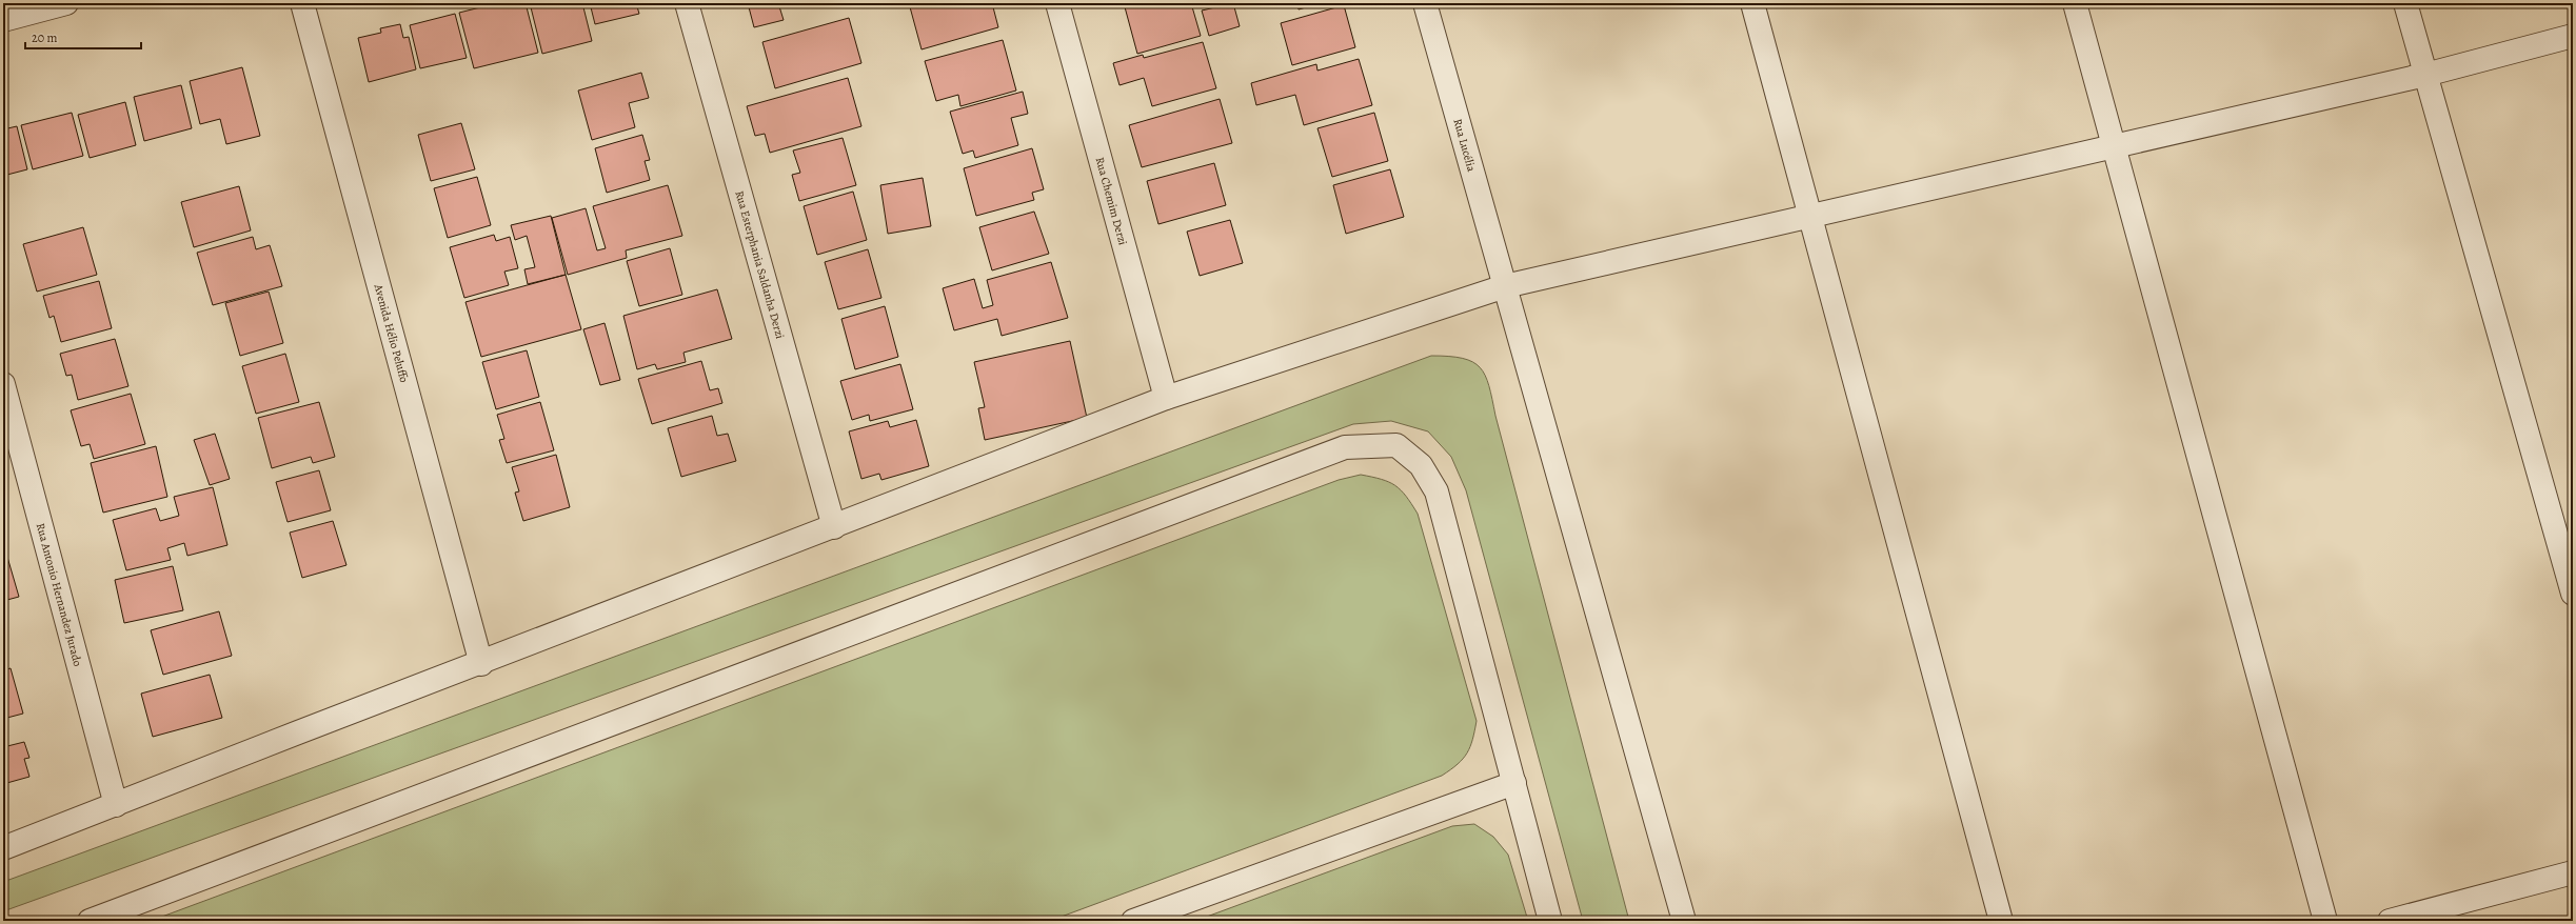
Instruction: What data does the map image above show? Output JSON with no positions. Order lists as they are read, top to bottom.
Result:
{
  "streets": {
    "street": [
      "Rua Lucélia",
      "Rua Chemim Derzi",
      "Rua Esterphania Saldanha Derzi",
      "Avenida Hélio Peluffo",
      "Rua Antonio Hernandez Jurado"
    ]
  },
  "scale_bar": "20 m"
}
